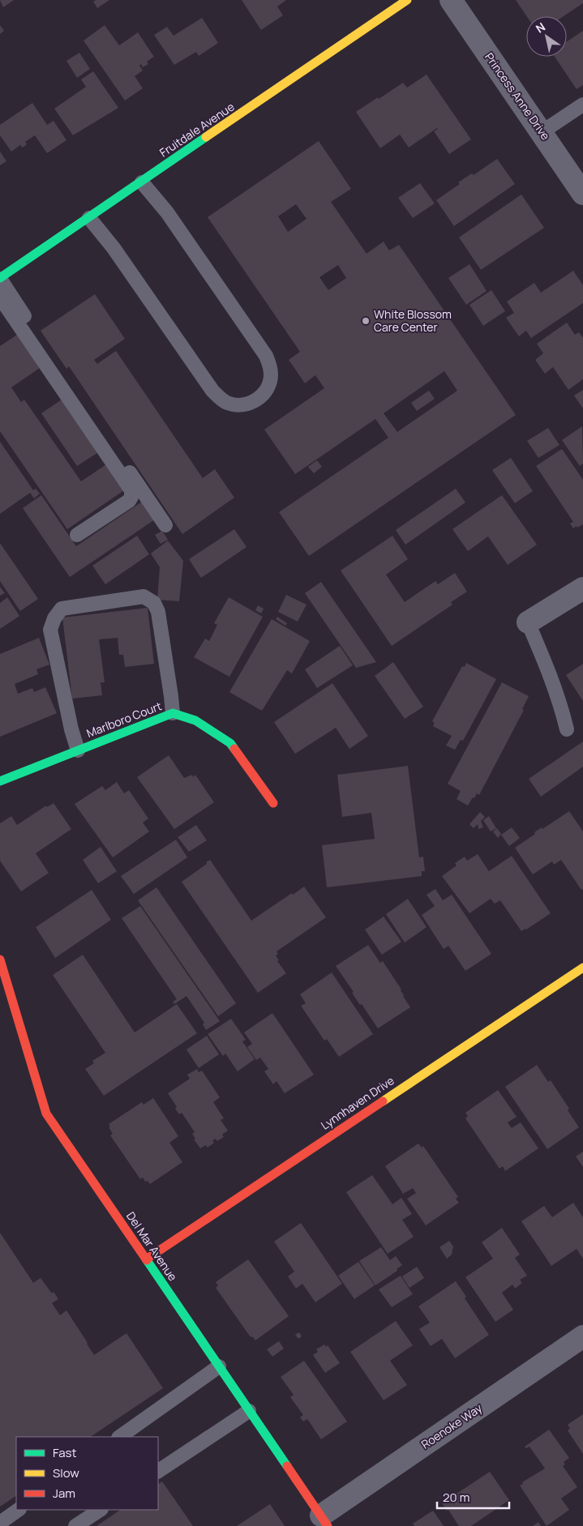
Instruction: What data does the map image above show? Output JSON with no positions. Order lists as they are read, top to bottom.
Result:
{
  "streets": {
    "street": [
      "Princess Anne Drive",
      "Fruitdale Avenue",
      "Marlboro Court",
      "Lynnhaven Drive",
      "Del Mar Avenue",
      "Roenoke Way"
    ]
  },
  "crossings": [
    ["Lynnhaven Drive", "Del Mar Avenue"],
    ["Del Mar Avenue", "Roenoke Way"]
  ],
  "places": ["White Blossom Care Center"],
  "legend": ["Fast", "Slow", "Jam"],
  "scale_bar": "20 m",
  "north": "top left"
}
